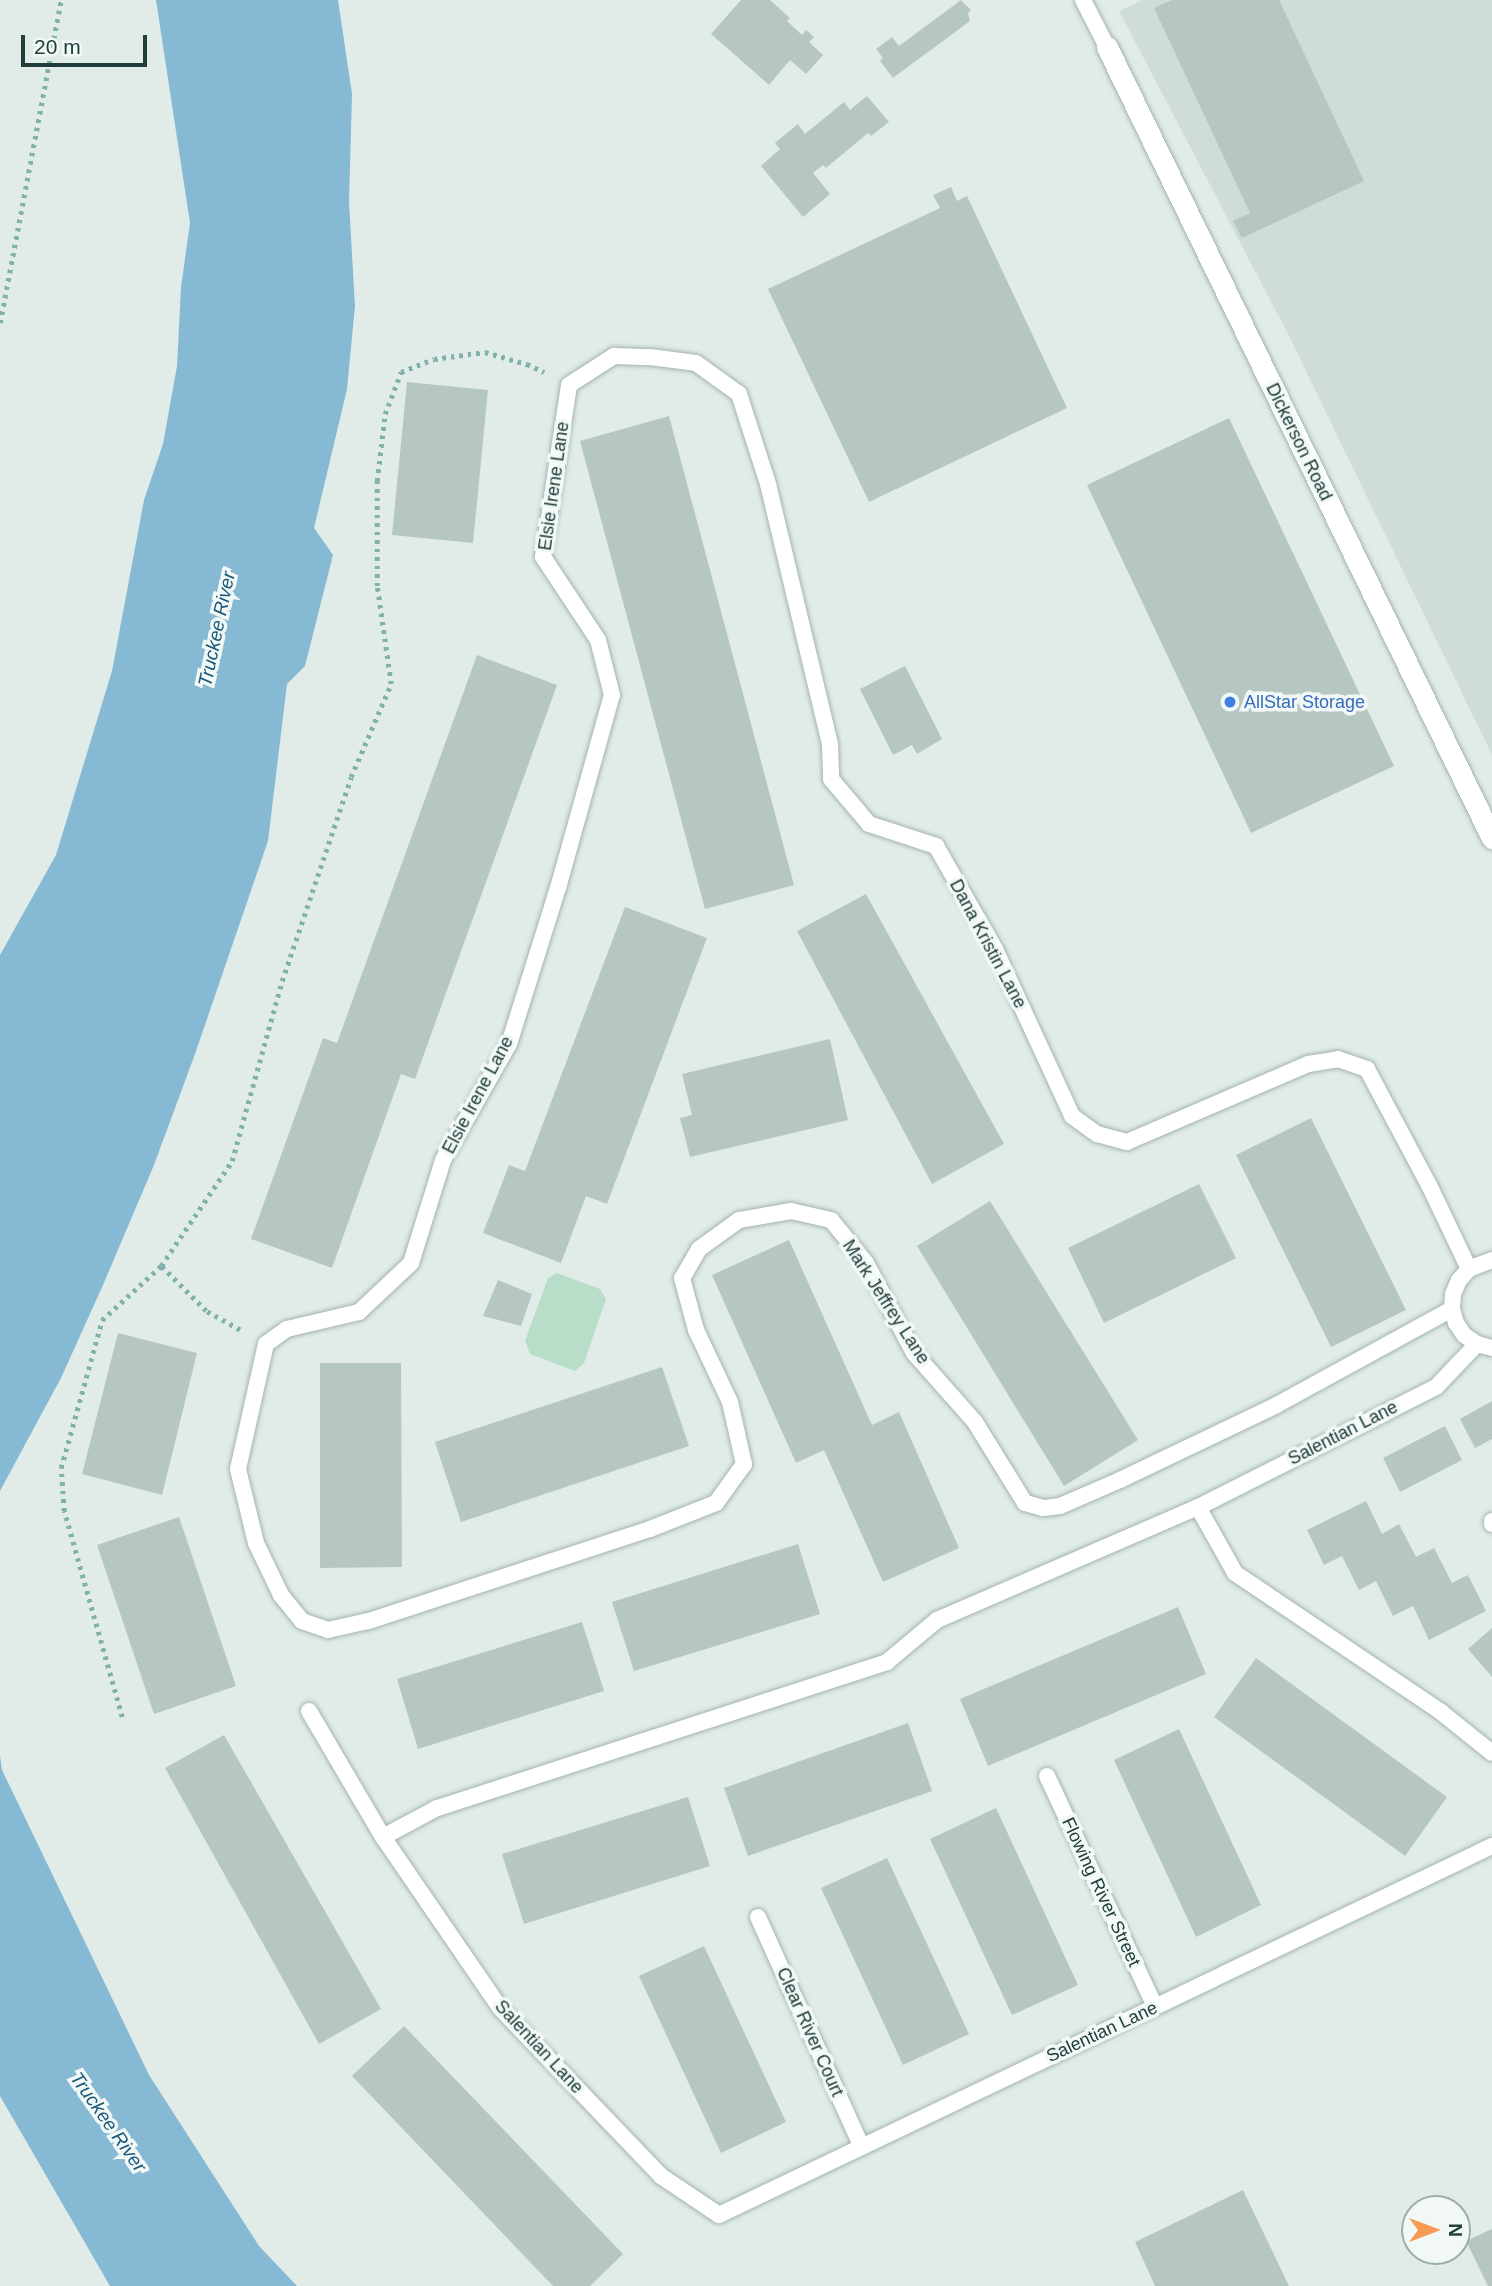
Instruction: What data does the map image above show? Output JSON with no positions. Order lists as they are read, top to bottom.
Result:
{
  "streets": {
    "street": ["Dickerson Road"],
    "lane": [
      "Elsie Irene Lane",
      "Dana Kristin Lane",
      "Mark Jeffrey Lane",
      "Salentian Lane",
      "Flowing River Street",
      "Clear River Court"
    ]
  },
  "crossings": [
    ["Elsie Irene Lane", "Dana Kristin Lane"],
    ["Elsie Irene Lane", "Mark Jeffrey Lane"],
    ["Salentian Lane", "Flowing River Street"],
    ["Salentian Lane", "Clear River Court"]
  ],
  "water": ["Truckee River"],
  "places": ["AllStar Storage"],
  "scale_bar": "20 m",
  "north": "right"
}
